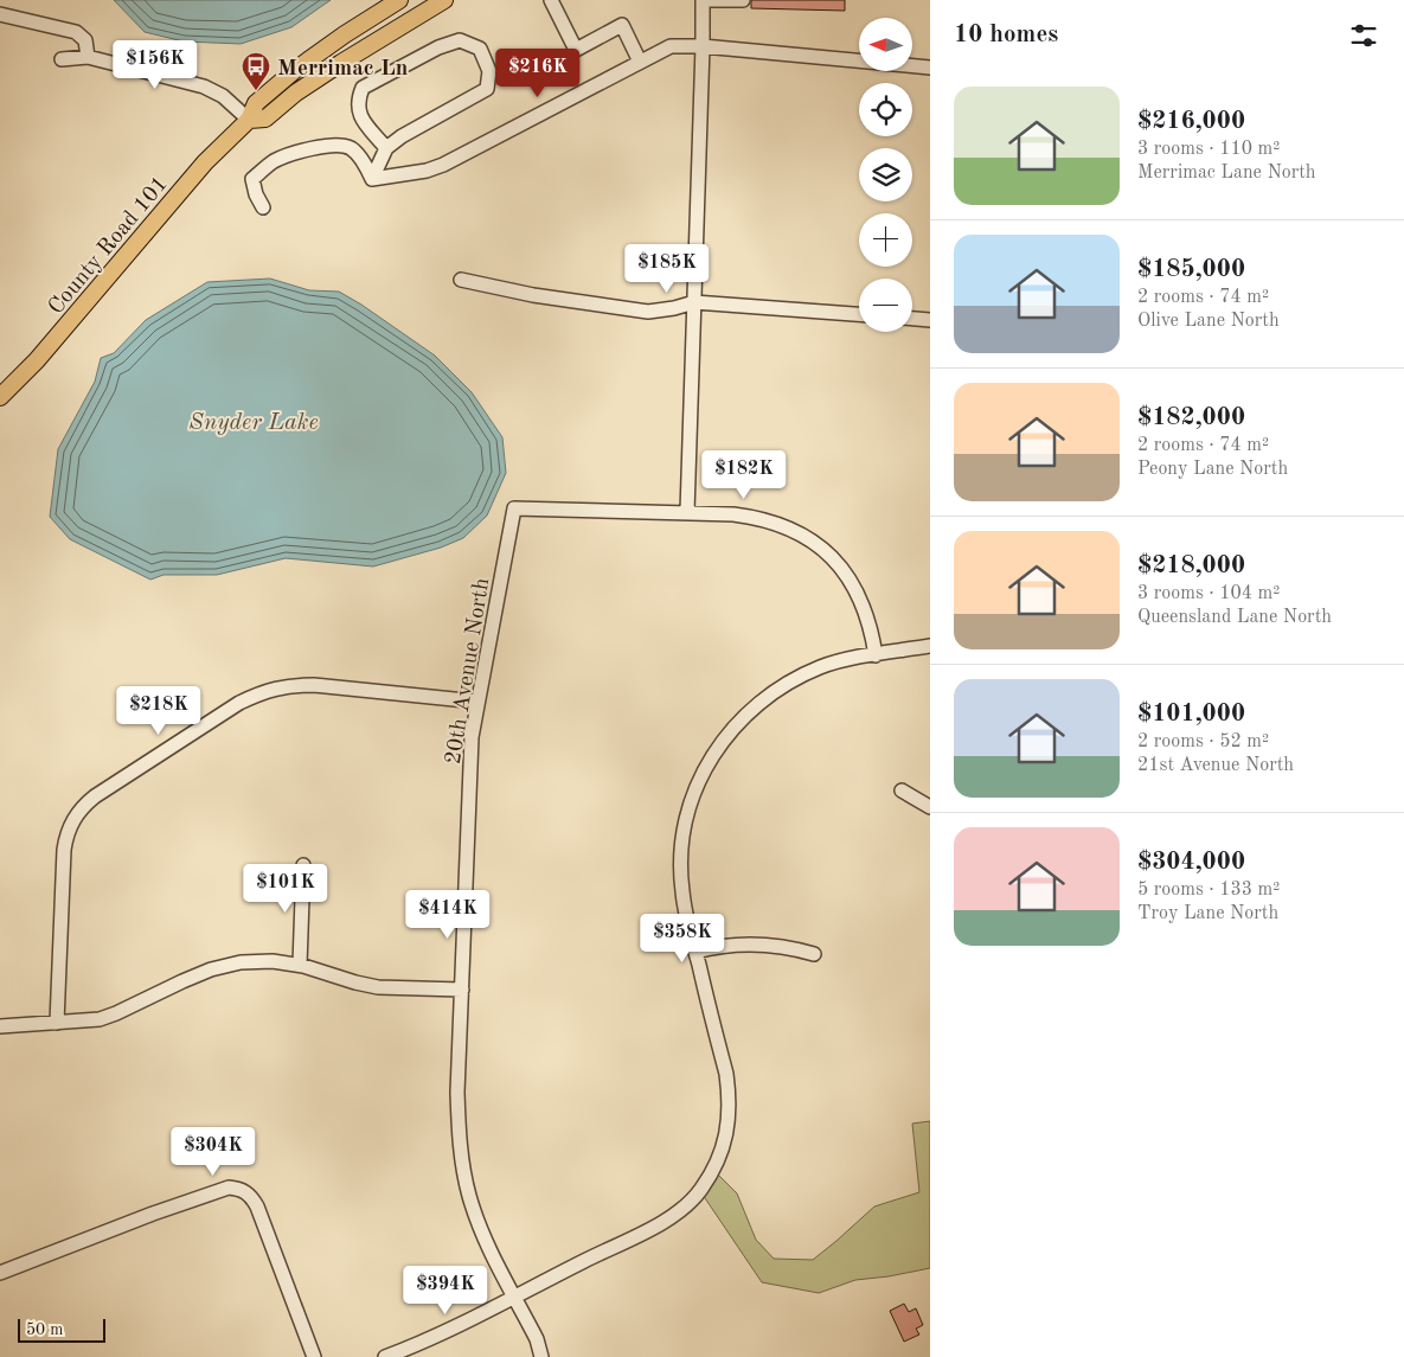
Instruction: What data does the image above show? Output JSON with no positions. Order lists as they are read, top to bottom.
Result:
{
  "streets": {
    "main road": ["County Road 101"],
    "street": ["20th Avenue North"]
  },
  "water": ["Snyder Lake"],
  "places": {
    "bus stop": ["Merrimac Ln"]
  },
  "scale_bar": "50 m",
  "north": "left",
  "page": {
    "heading": "10 homes",
    "map_buttons": ["+", "−"],
    "price": [
      "$156K",
      "$216K",
      "$185K",
      "$182K",
      "$218K",
      "$101K",
      "$414K",
      "$358K",
      "$304K",
      "$394K"
    ],
    "list": [
      {
        "name": "$216,000",
        "note": "3 rooms · 110 m² · Merrimac Lane North"
      },
      {
        "name": "$185,000",
        "note": "2 rooms · 74 m² · Olive Lane North"
      },
      {
        "name": "$182,000",
        "note": "2 rooms · 74 m² · Peony Lane North"
      },
      {
        "name": "$218,000",
        "note": "3 rooms · 104 m² · Queensland Lane North"
      },
      {
        "name": "$101,000",
        "note": "2 rooms · 52 m² · 21st Avenue North"
      },
      {
        "name": "$304,000",
        "note": "5 rooms · 133 m² · Troy Lane North"
      }
    ],
    "scale": "50 m"
  }
}
